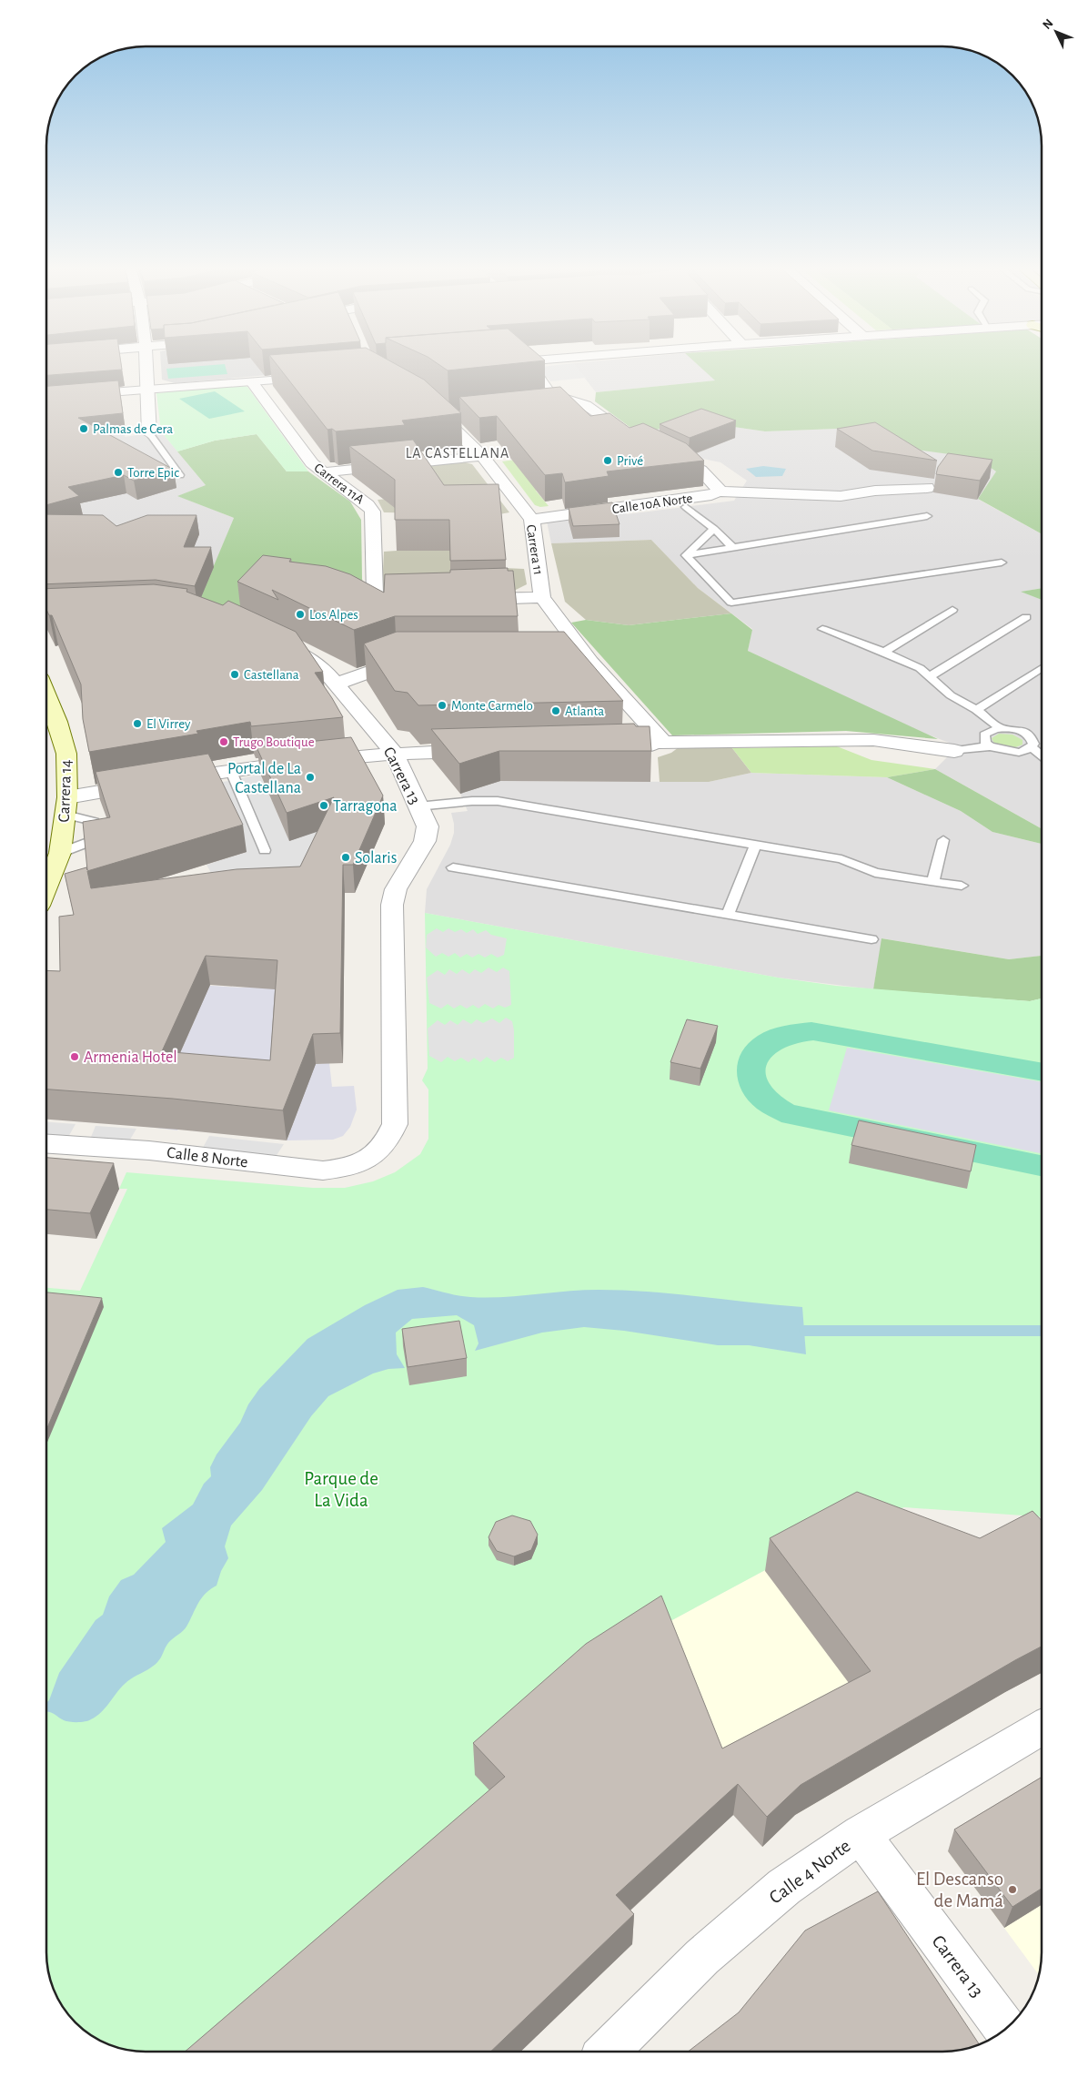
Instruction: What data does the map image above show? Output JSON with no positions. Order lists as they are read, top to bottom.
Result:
{
  "streets": {
    "main road": ["Carrera 14"],
    "street": [
      "Carrera 11A",
      "Calle 10A Norte",
      "Carrera 11",
      "Carrera 13",
      "Calle 8 Norte",
      "Calle 4 Norte"
    ]
  },
  "crossings": [
    ["Calle 10A Norte", "Carrera 11"],
    ["Carrera 13", "Calle 8 Norte"],
    ["Carrera 13", "Calle 4 Norte"]
  ],
  "districts": ["LA CASTELLANA"],
  "parks": ["Parque de La Vida"],
  "places": [
    "Palmas de Cera",
    "Privé",
    "Torre Epic",
    "Los Alpes",
    "Castellana",
    "Monte Carmelo",
    "Atlanta",
    "El Virrey",
    "Trugo Boutique",
    "Portal de La Castellana",
    "Tarragona",
    "Solaris",
    "Armenia Hotel",
    "El Descanso de Mamá"
  ],
  "north": "top left"
}
